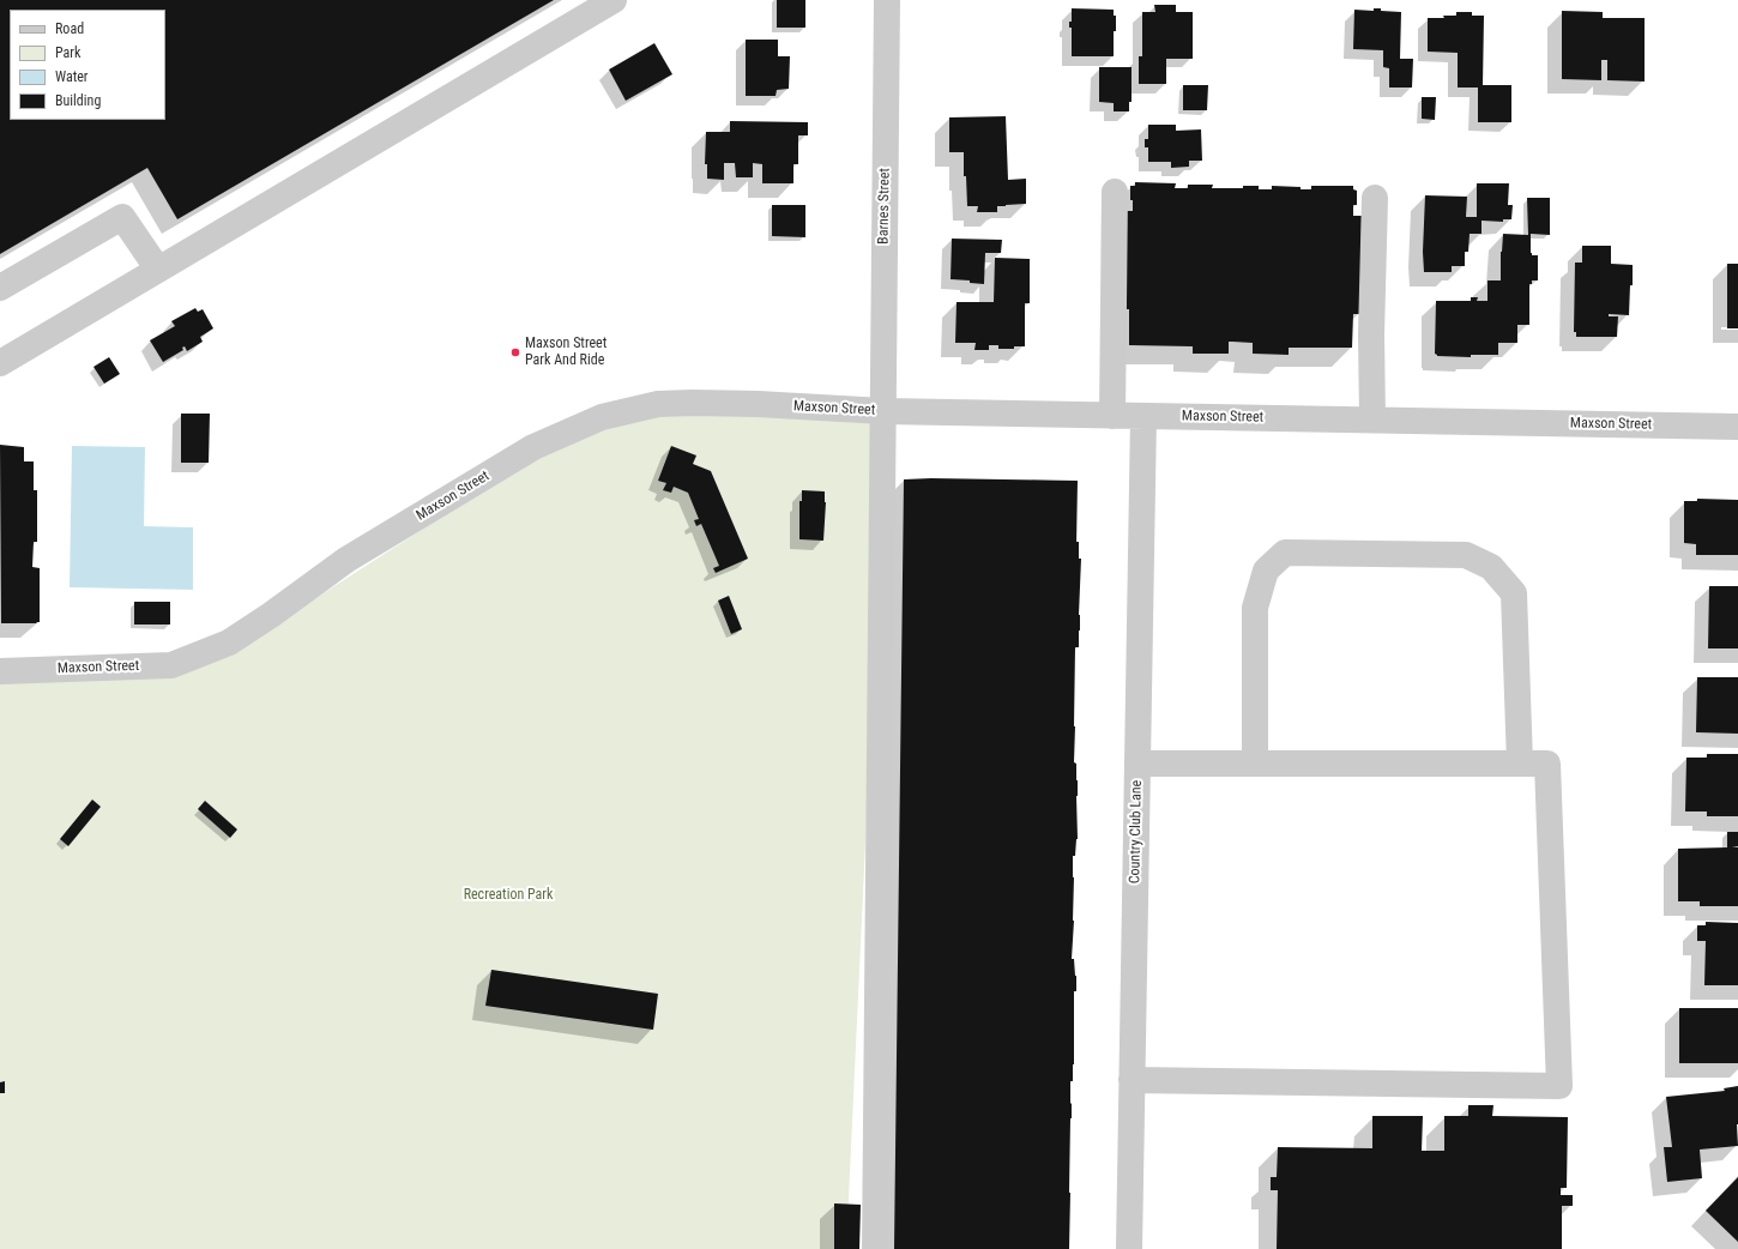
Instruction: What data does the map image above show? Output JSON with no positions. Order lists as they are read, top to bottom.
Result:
{
  "streets": {
    "street": ["Barnes Street", "Maxson Street", "Country Club Lane"]
  },
  "crossings": [
    ["Barnes Street", "Maxson Street"],
    ["Maxson Street", "Country Club Lane"]
  ],
  "parks": ["Recreation Park"],
  "places": ["Maxson Street Park And Ride"],
  "legend": [
    "Road",
    "Park",
    "Water",
    "Building"
  ]
}
